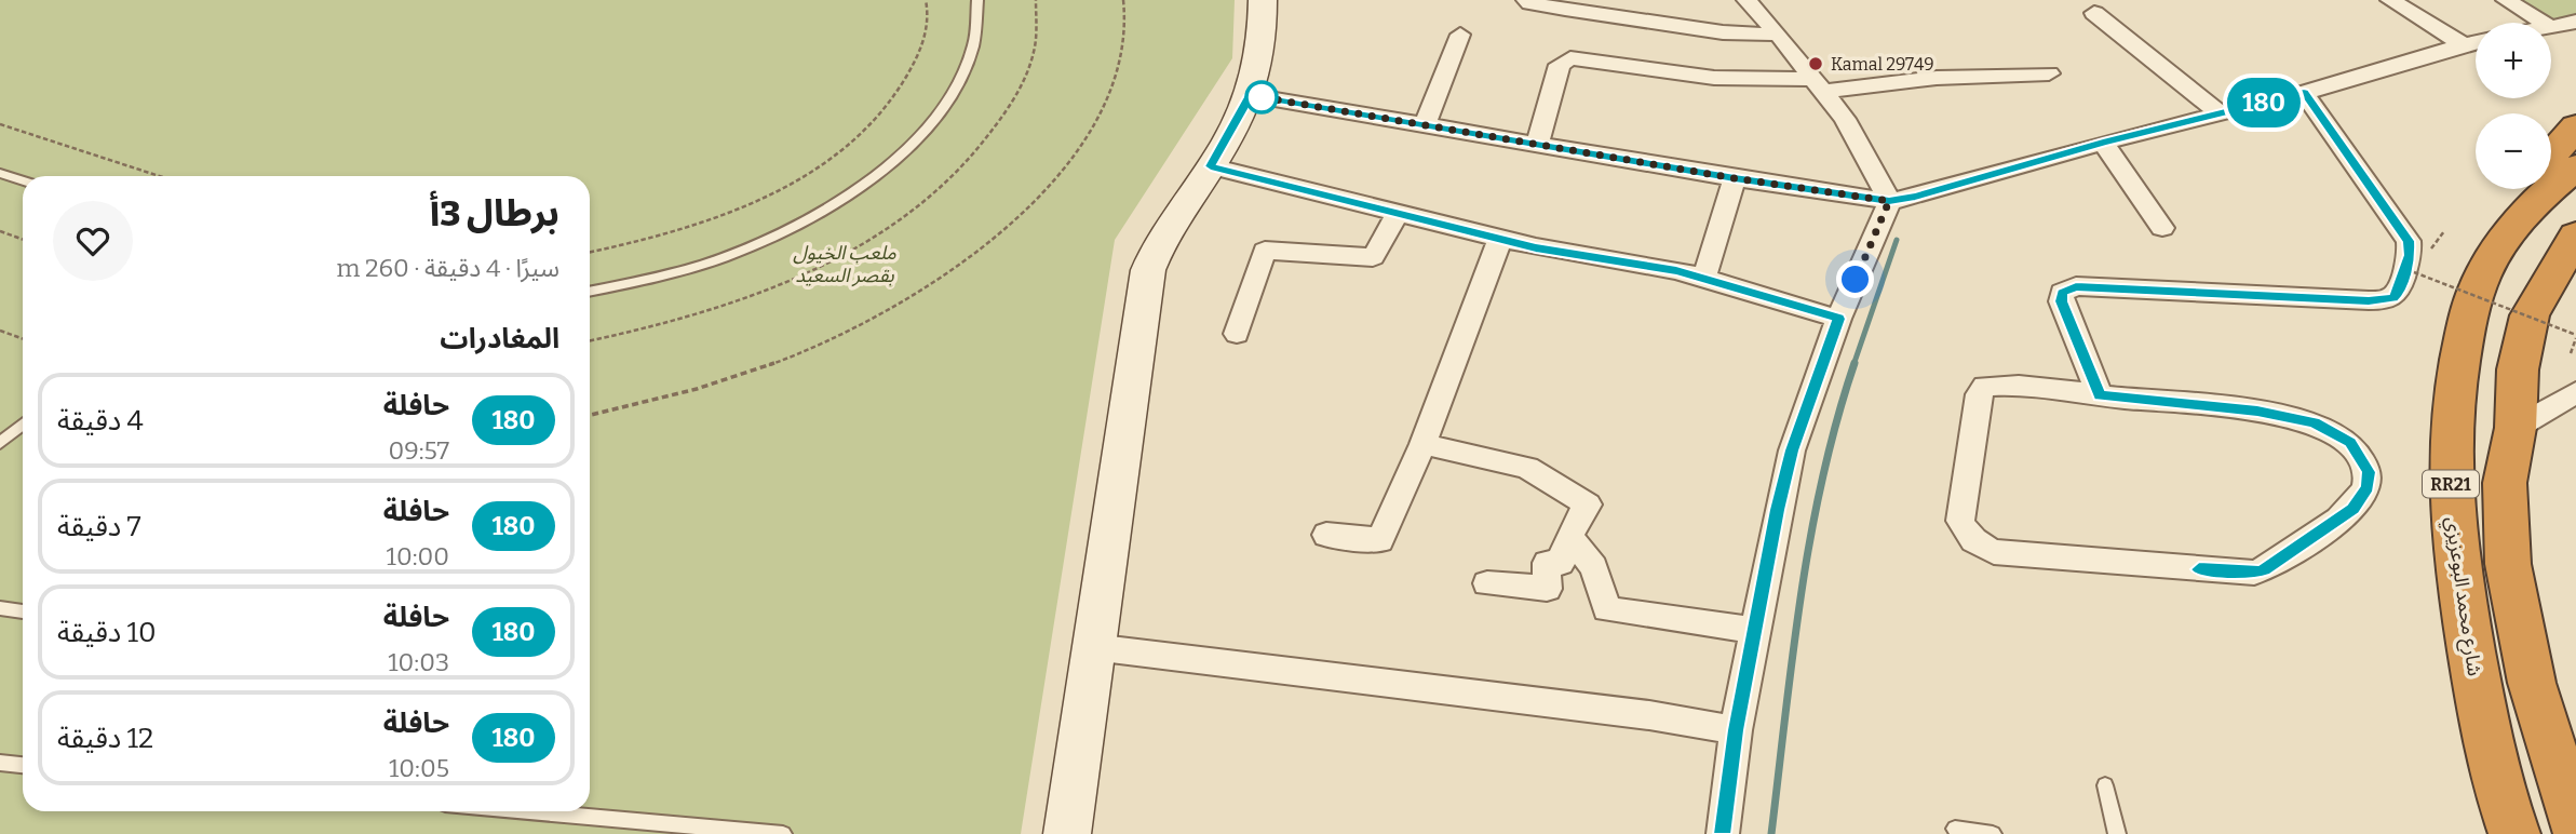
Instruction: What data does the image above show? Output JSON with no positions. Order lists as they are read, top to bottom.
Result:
{
  "streets": {
    "highway": ["RR21", "شارع محمد البوعزيزي"]
  },
  "parks": ["ملعب الخيول بقصر السعيد"],
  "places": ["Kamal 29749"],
  "lines": ["bus line 180"],
  "page": {
    "on_map": "180",
    "map_buttons": ["+", "−"],
    "heading": [
      ["برطال 3أ", "سيرًا · 4 دقيقة · 260 m"],
      "المغادرات"
    ],
    "list": [
      {
        "mark": "180",
        "name": "حافلة",
        "note": "09:57",
        "value": "4 دقيقة"
      },
      {
        "mark": "180",
        "name": "حافلة",
        "note": "10:00",
        "value": "7 دقيقة"
      },
      {
        "mark": "180",
        "name": "حافلة",
        "note": "10:03",
        "value": "10 دقيقة"
      },
      {
        "mark": "180",
        "name": "حافلة",
        "note": "10:05",
        "value": "12 دقيقة"
      }
    ]
  }
}
